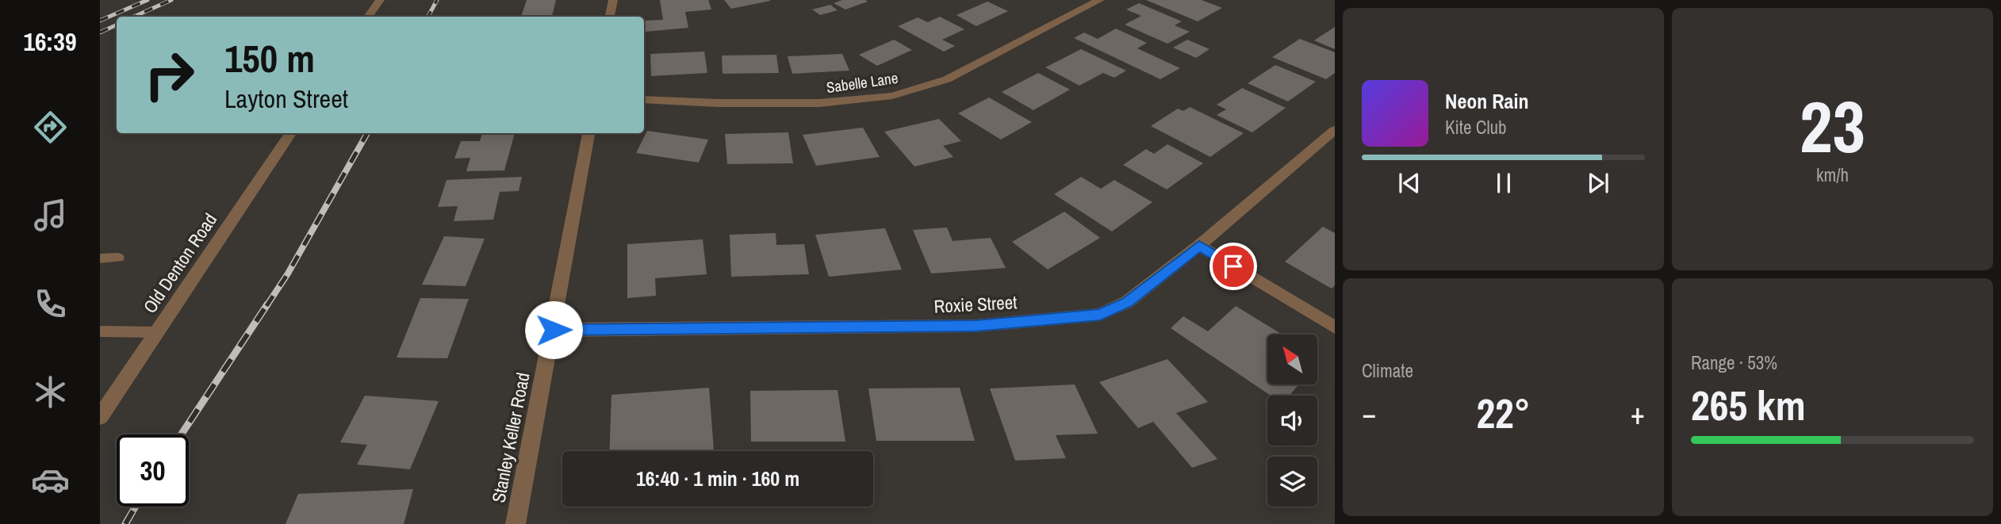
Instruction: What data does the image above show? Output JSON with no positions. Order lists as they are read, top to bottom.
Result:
{
  "streets": {
    "street": [
      "Sabelle Lane",
      "Old Denton Road",
      "Roxie Street",
      "Stanley Keller Road"
    ]
  },
  "crossings": [
    ["Roxie Street", "Stanley Keller Road"]
  ],
  "north": "top left",
  "page": {
    "tabs": "16:39",
    "tile": [
      ["23", "km/h"],
      "Climate",
      ["Range · 53%", "265 km"]
    ],
    "turn": ["150 m", "Layton Street"],
    "song": ["Neon Rain", "Kite Club"],
    "heat": ["−", "22°", "+"],
    "limit": "30",
    "trip": "16:40 · 1 min · 160 m"
  }
}
